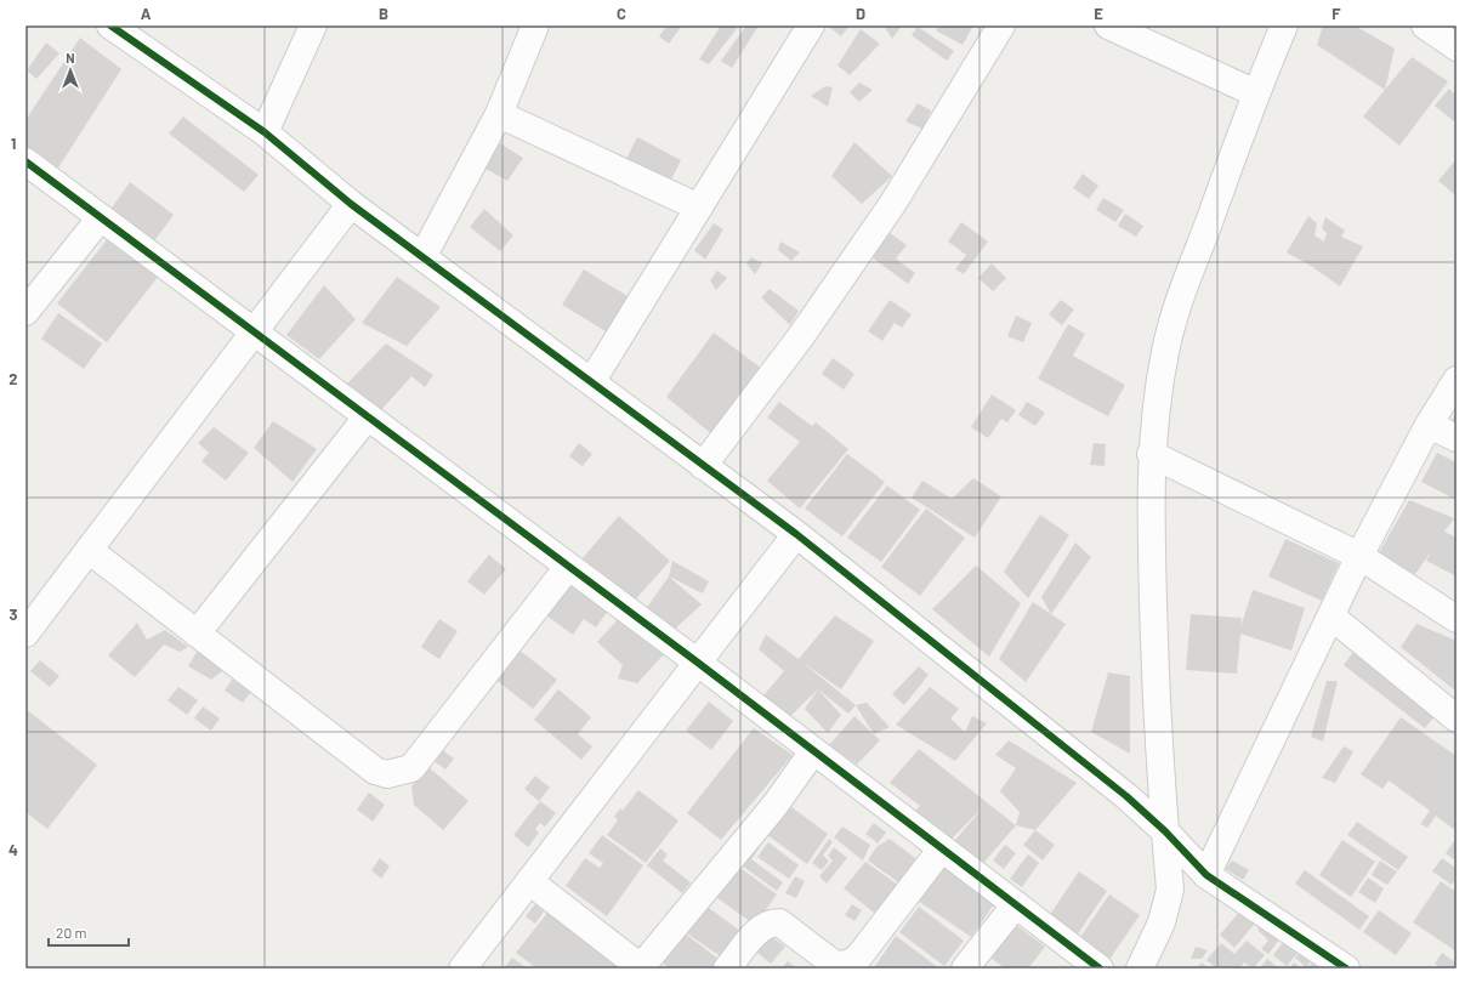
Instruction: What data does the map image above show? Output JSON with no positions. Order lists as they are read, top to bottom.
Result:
{
  "scale_bar": "20 m",
  "north": "top",
  "grid": {
    "columns": [
      "A",
      "B",
      "C",
      "D",
      "E",
      "F"
    ],
    "rows": [
      "1",
      "2",
      "3",
      "4"
    ]
  }
}
